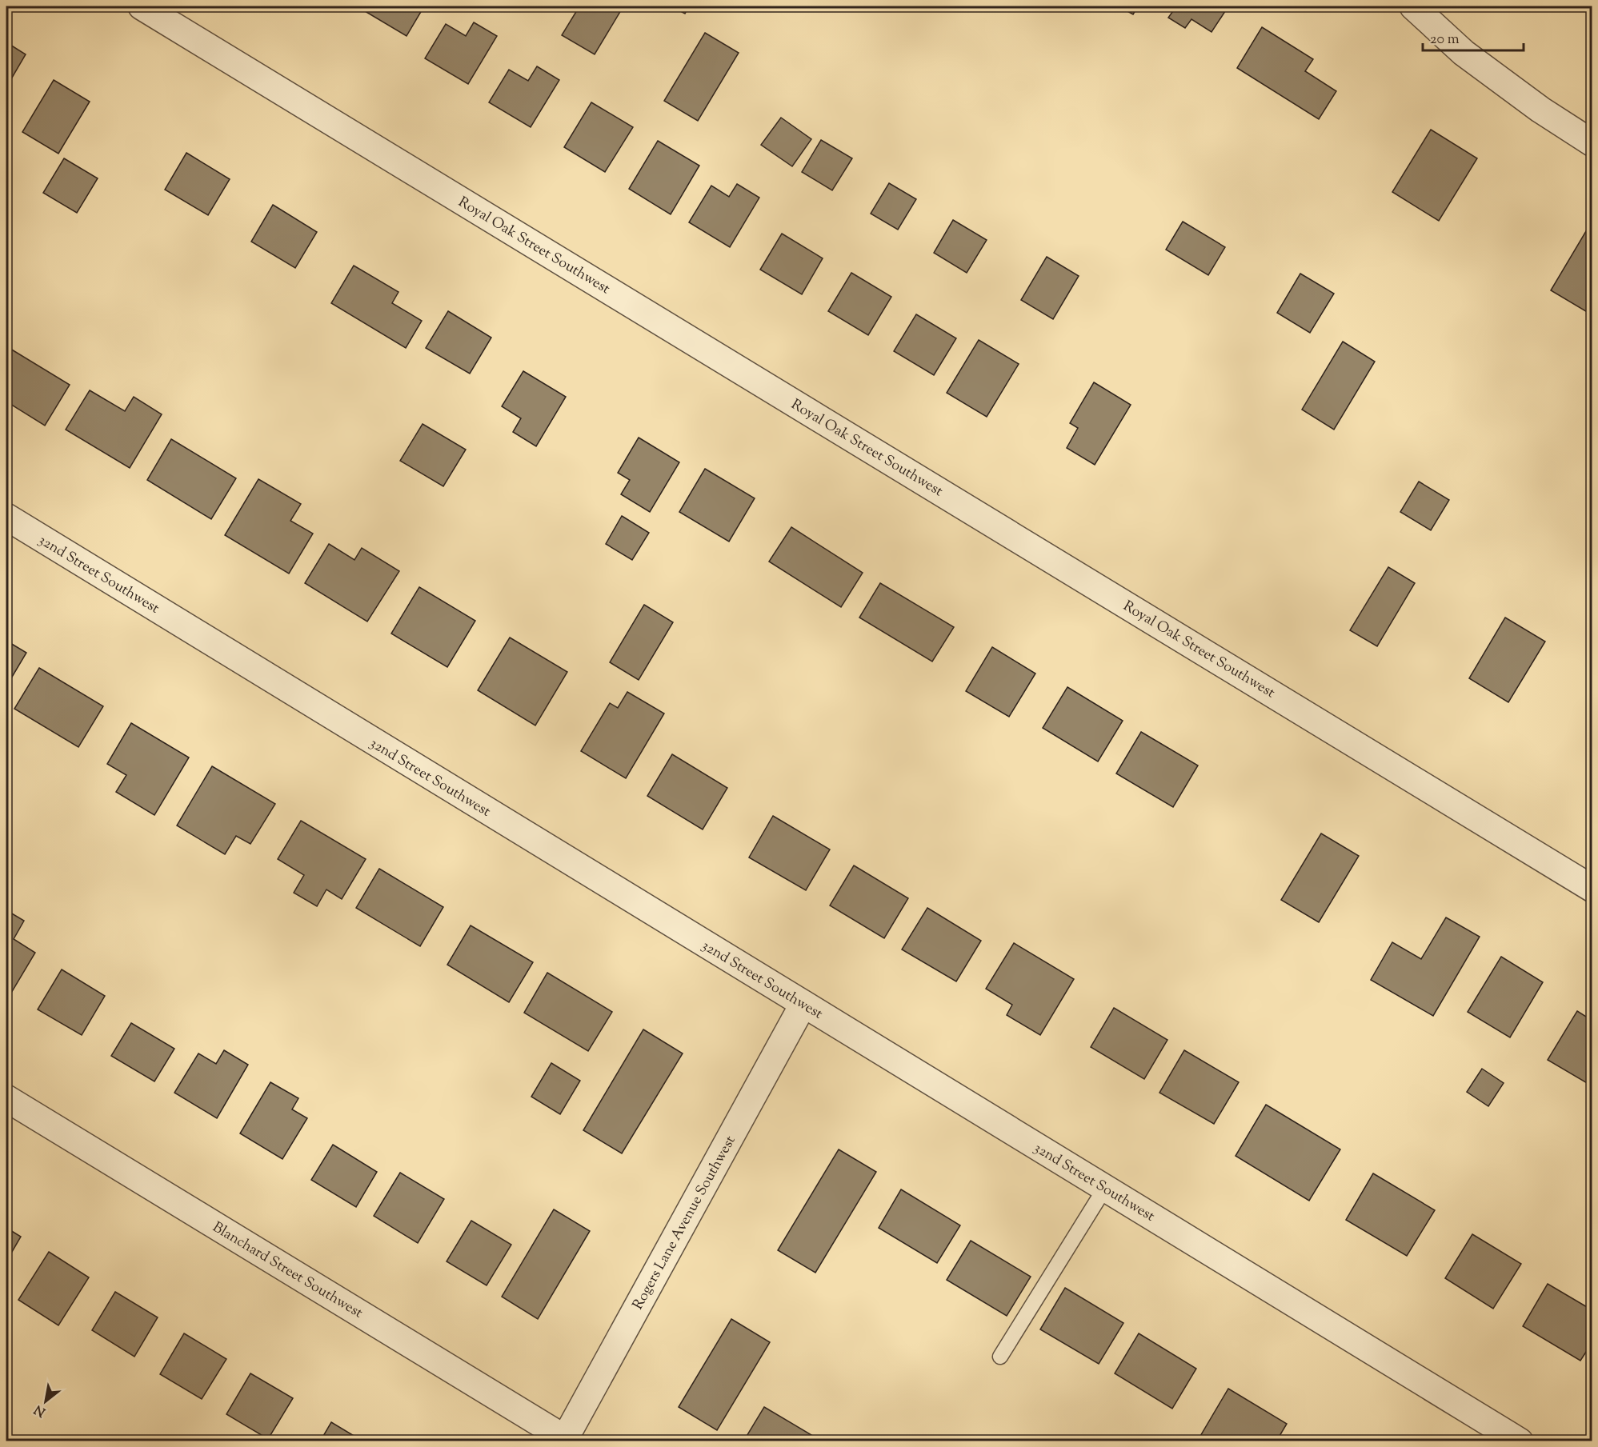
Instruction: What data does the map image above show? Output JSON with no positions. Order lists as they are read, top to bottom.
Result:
{
  "streets": {
    "street": [
      "Royal Oak Street Southwest",
      "32nd Street Southwest",
      "Rogers Lane Avenue Southwest",
      "Blanchard Street Southwest"
    ]
  },
  "crossings": [
    ["32nd Street Southwest", "Rogers Lane Avenue Southwest"],
    ["Rogers Lane Avenue Southwest", "Blanchard Street Southwest"]
  ],
  "scale_bar": "20 m",
  "north": "bottom left"
}
